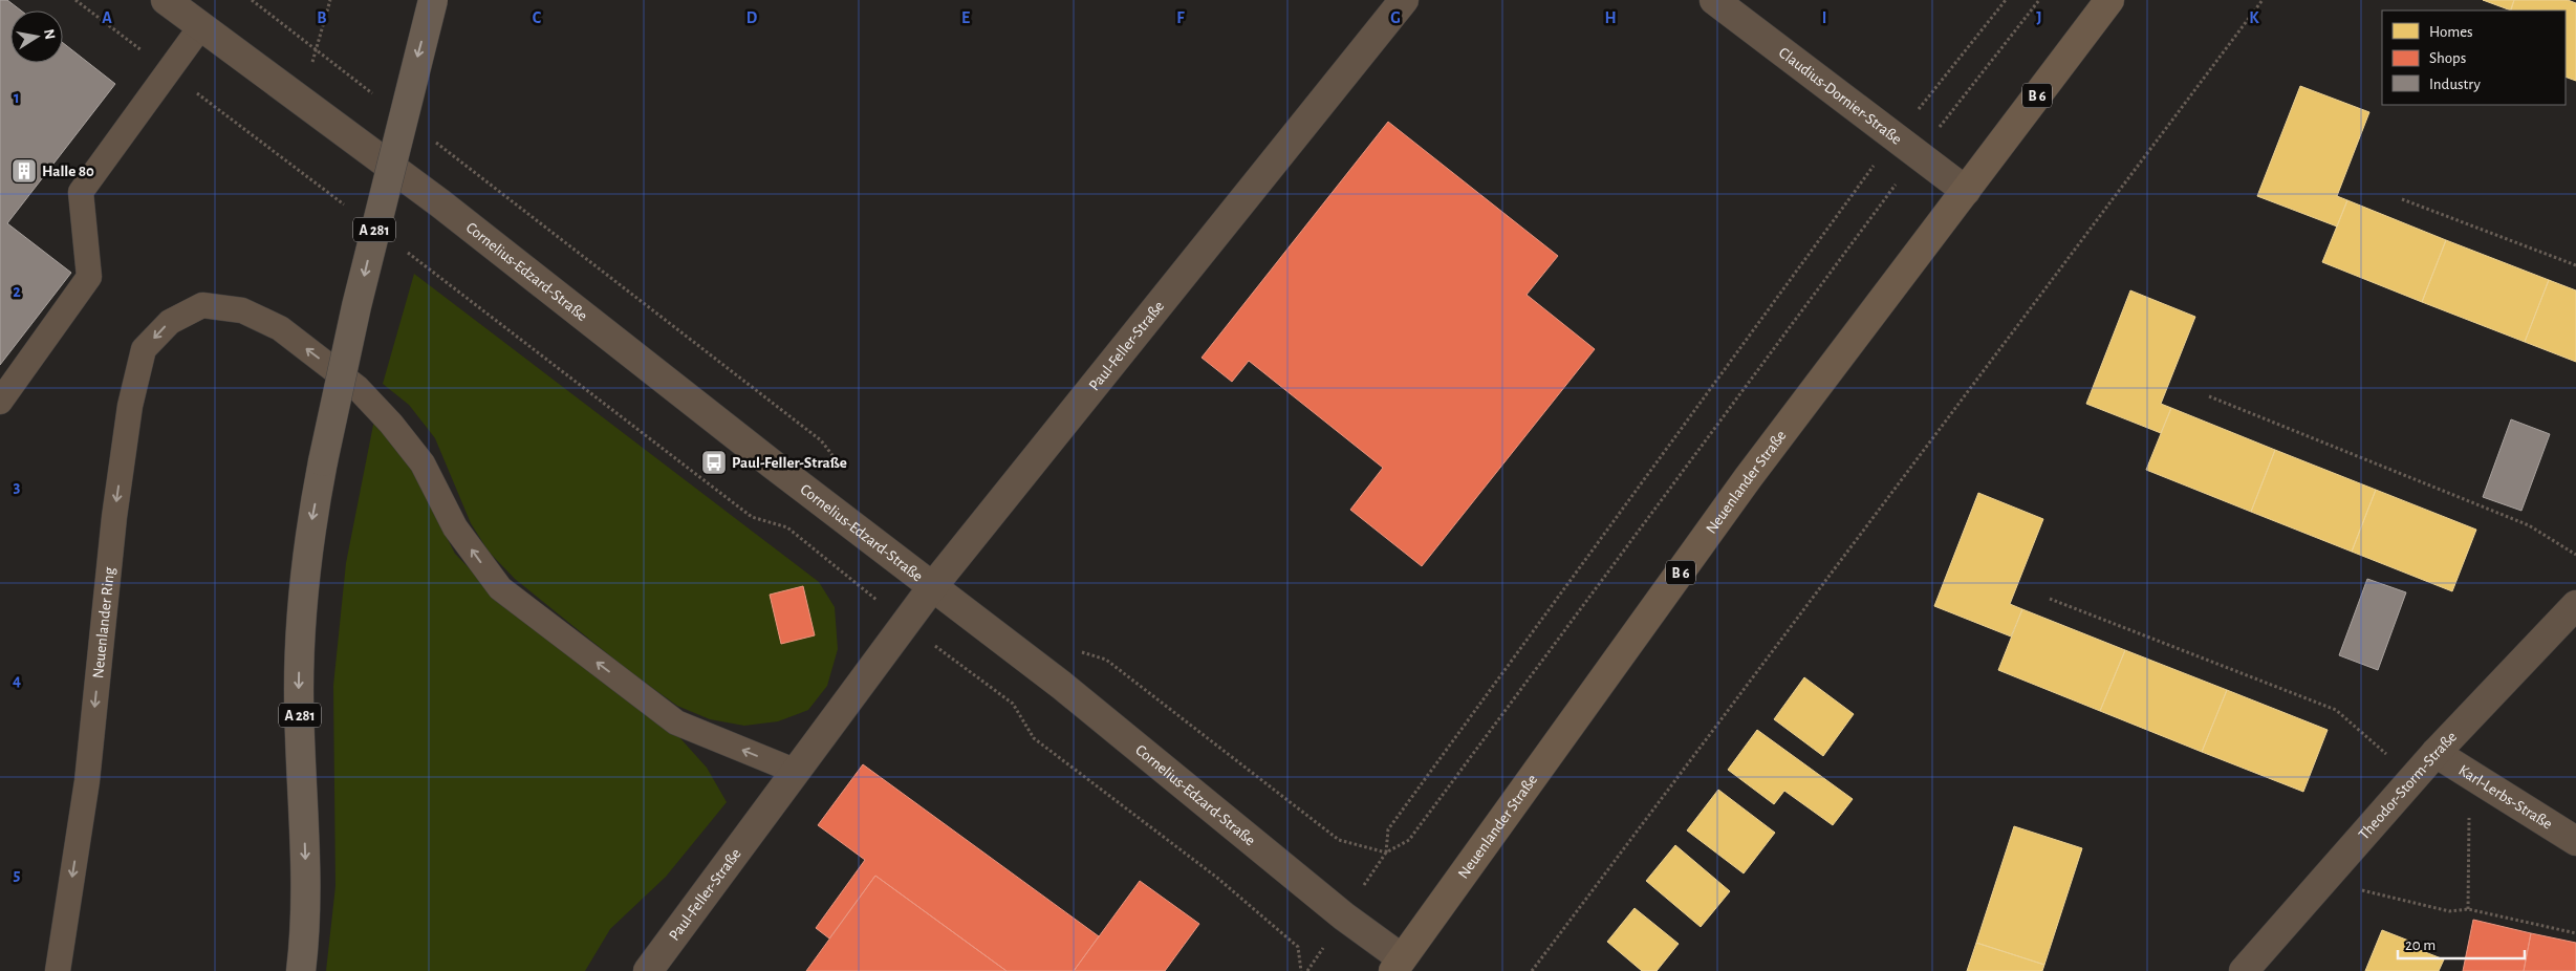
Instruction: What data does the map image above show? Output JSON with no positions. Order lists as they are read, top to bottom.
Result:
{
  "streets": {
    "highway": ["A 281"],
    "main road": ["B 6", "Neuenlander Straße"],
    "street": [
      "Claudius-Dornier-Straße",
      "Cornelius-Edzard-Straße",
      "Paul-Feller-Straße",
      "Theodor-Storm-Straße",
      "Karl-Lerbs-Straße"
    ],
    "lane": ["Neuenlander Ring"]
  },
  "crossings": [
    ["Claudius-Dornier-Straße", "Neuenlander Straße"],
    ["Cornelius-Edzard-Straße", "Paul-Feller-Straße"],
    ["Cornelius-Edzard-Straße", "Neuenlander Straße"],
    ["Paul-Feller-Straße", "Neuenlander Ring"],
    ["Theodor-Storm-Straße", "Karl-Lerbs-Straße"]
  ],
  "places": {
    "building": ["Halle 80"],
    "bus stop": ["Paul-Feller-Straße"]
  },
  "legend": ["Homes", "Shops", "Industry"],
  "scale_bar": "20 m",
  "north": "right",
  "grid": {
    "columns": [
      "A",
      "B",
      "C",
      "D",
      "E",
      "F",
      "G",
      "H",
      "I",
      "J",
      "K"
    ],
    "rows": [
      "1",
      "2",
      "3",
      "4",
      "5"
    ]
  }
}
